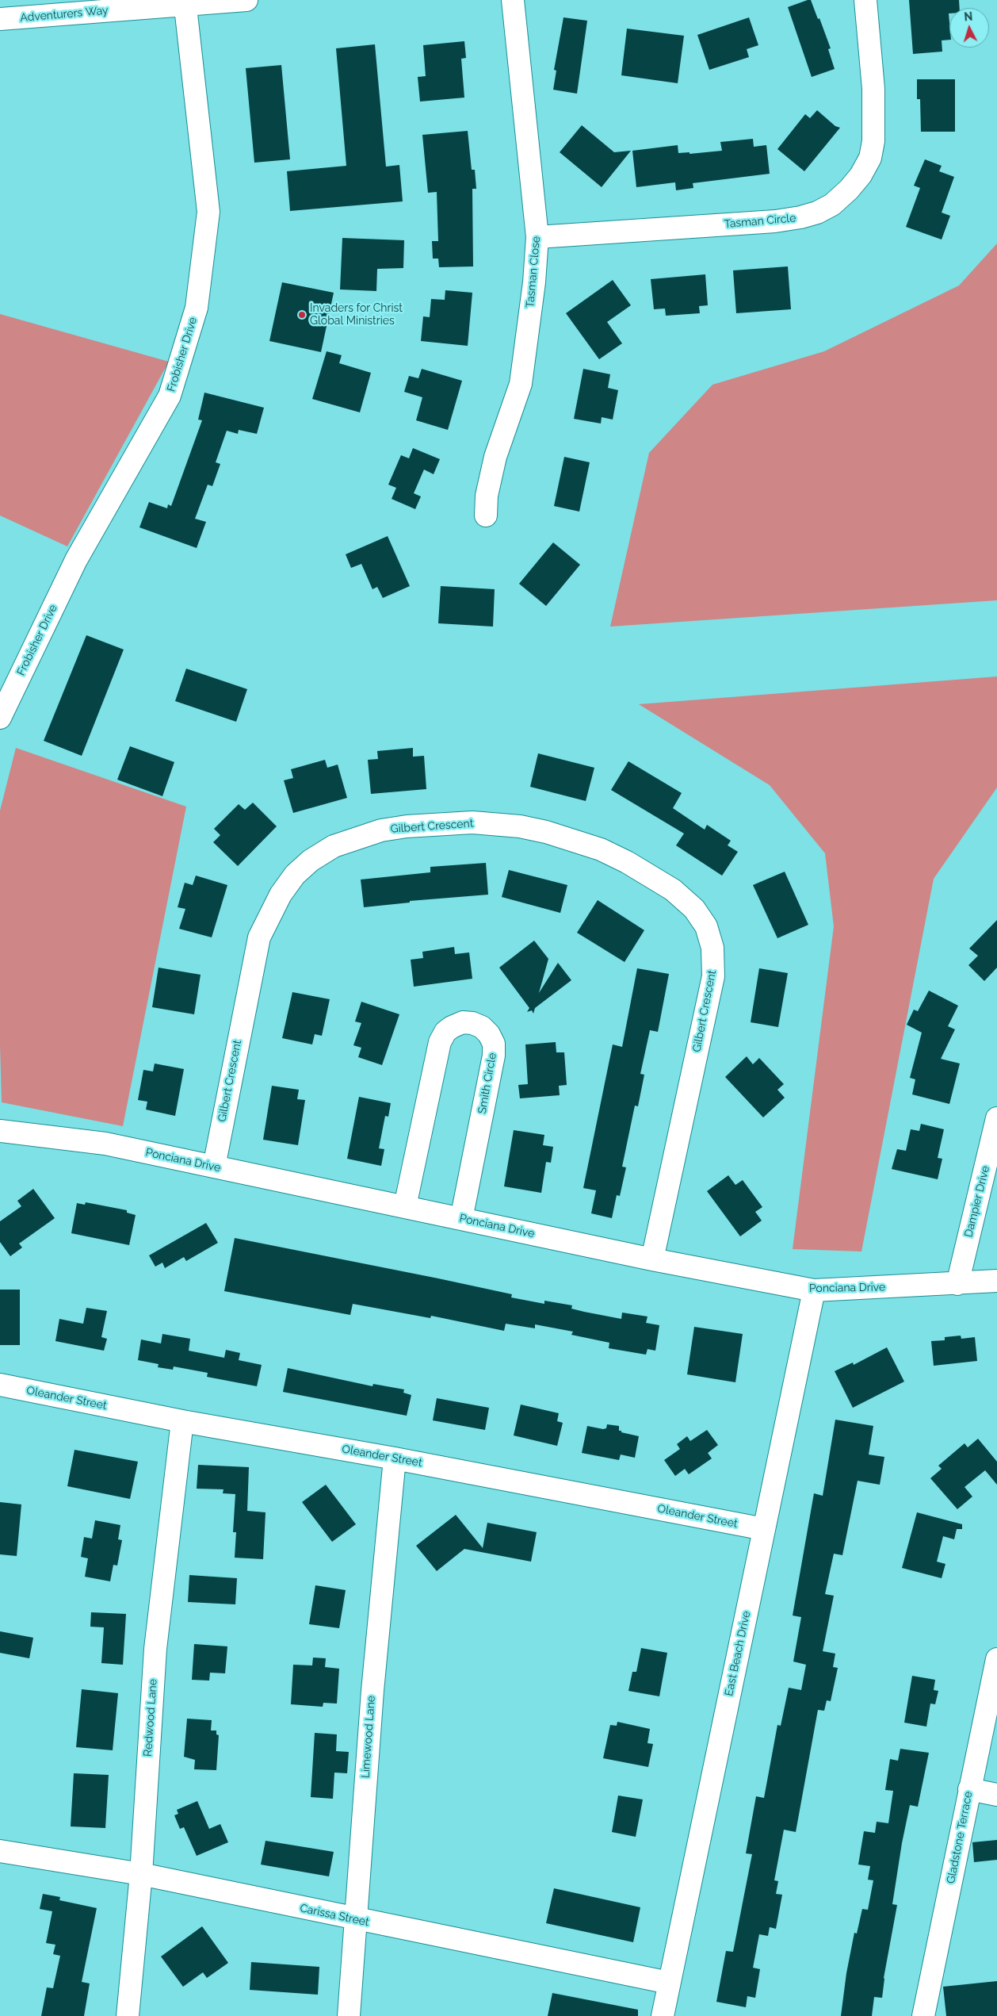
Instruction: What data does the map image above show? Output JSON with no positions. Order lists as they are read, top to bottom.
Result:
{
  "streets": {
    "street": [
      "Adventurers Way",
      "Tasman Circle",
      "Tasman Close",
      "Frobisher Drive",
      "Gilbert Crescent",
      "Smith Circle",
      "Ponciana Drive",
      "Dampier Drive",
      "Oleander Street",
      "East Beach Drive",
      "Redwood Lane",
      "Limewood Lane",
      "Gladstone Terrace",
      "Carissa Street"
    ]
  },
  "crossings": [
    ["Adventurers Way", "Frobisher Drive"],
    ["Tasman Circle", "Tasman Close"],
    ["Gilbert Crescent", "Ponciana Drive"],
    ["Smith Circle", "Ponciana Drive"],
    ["Ponciana Drive", "Dampier Drive"],
    ["Ponciana Drive", "East Beach Drive"],
    ["Oleander Street", "East Beach Drive"],
    ["Oleander Street", "Redwood Lane"],
    ["Oleander Street", "Limewood Lane"],
    ["East Beach Drive", "Carissa Street"],
    ["Redwood Lane", "Carissa Street"],
    ["Limewood Lane", "Carissa Street"]
  ],
  "places": ["Invaders for Christ Global Ministries"],
  "north": "top"
}
